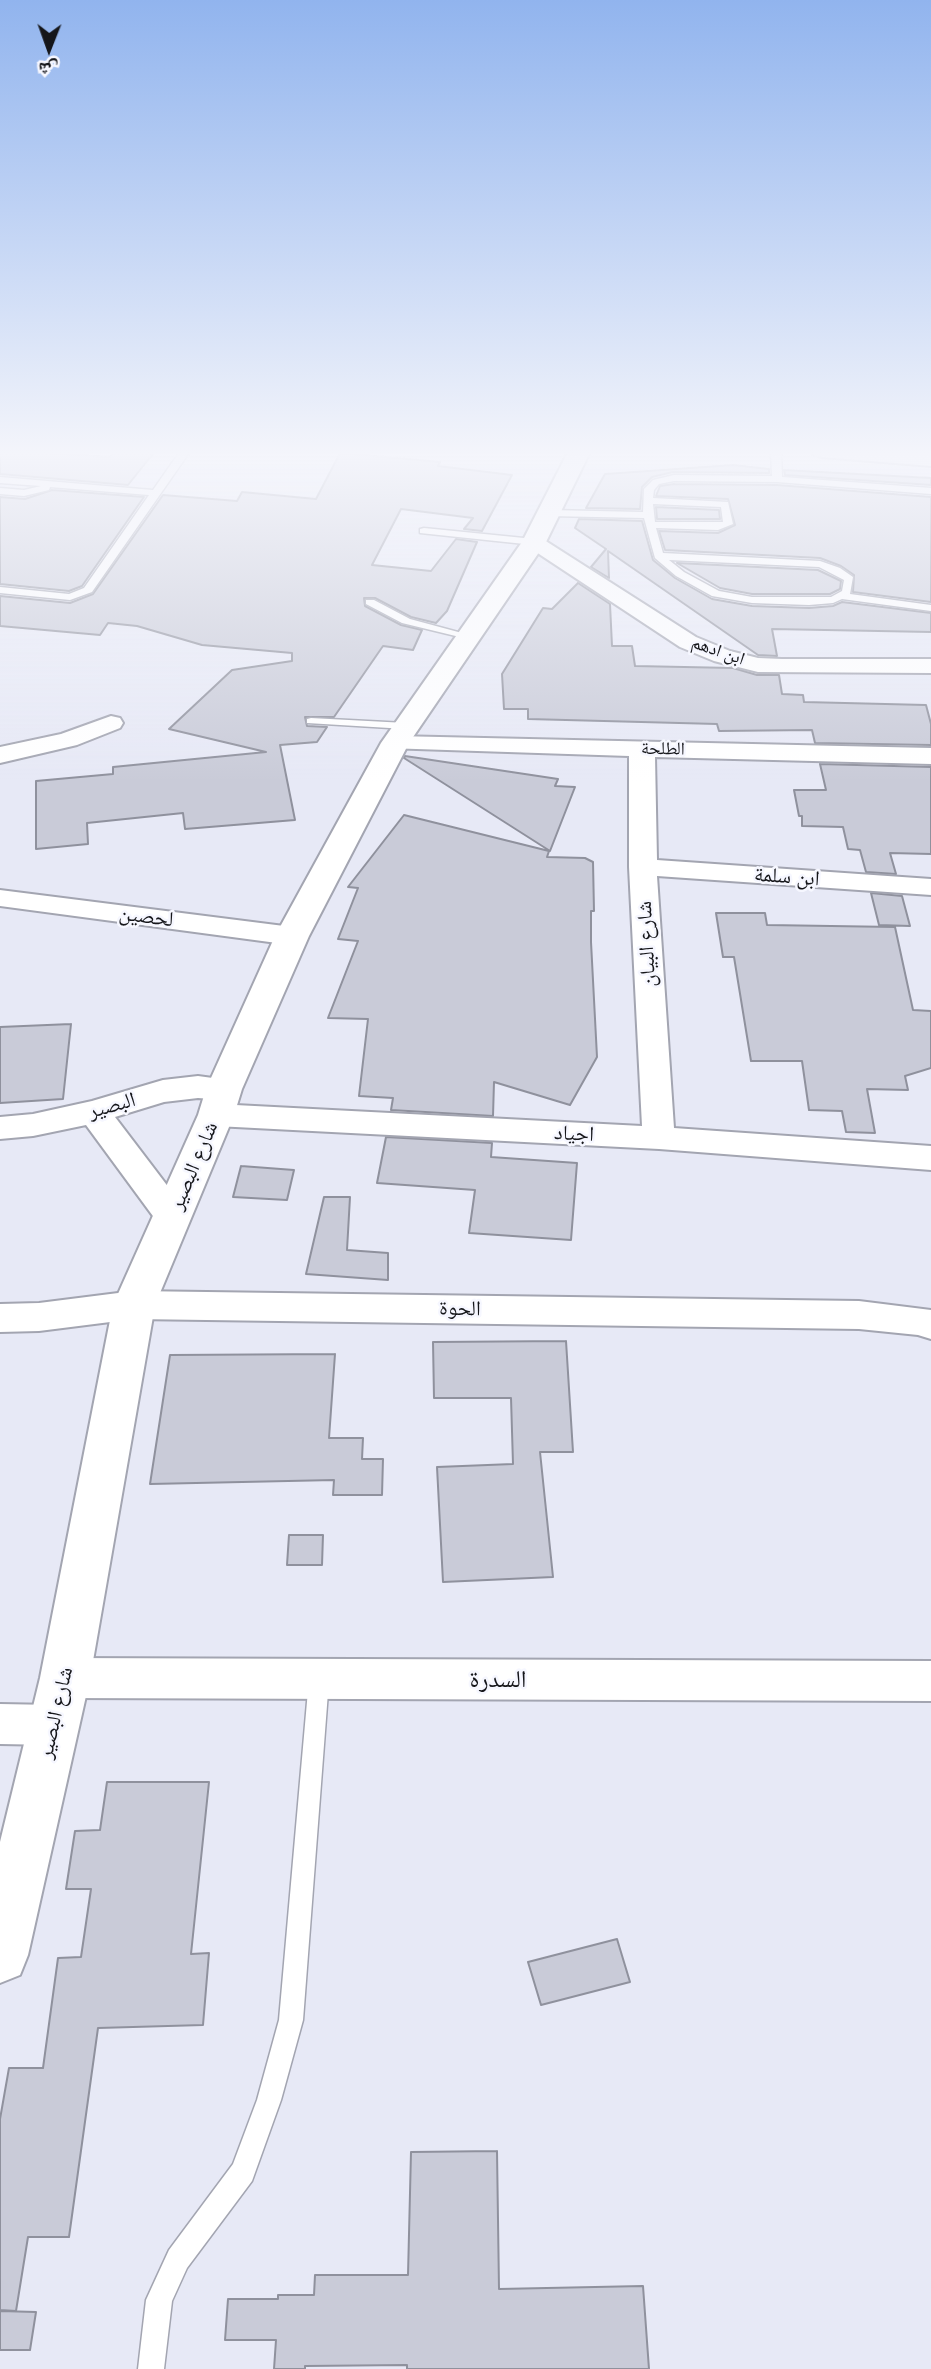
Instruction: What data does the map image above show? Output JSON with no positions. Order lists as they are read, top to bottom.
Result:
{
  "streets": {
    "street": [
      "ابن ادهم",
      "الطلحة",
      "ابن سلمة",
      "لحصين",
      "شارع البيان",
      "البصير",
      "اجياد",
      "شارع البصير",
      "الحوة",
      "السدرة"
    ]
  },
  "crossings": [
    ["الطلحة", "شارع البيان"],
    ["الطلحة", "شارع البصير"],
    ["ابن سلمة", "شارع البيان"],
    ["لحصين", "شارع البصير"],
    ["شارع البيان", "اجياد"],
    ["البصير", "اجياد"],
    ["البصير", "شارع البصير"],
    ["اجياد", "شارع البصير"],
    ["شارع البصير", "الحوة"],
    ["شارع البصير", "السدرة"]
  ],
  "north": "bottom"
}
